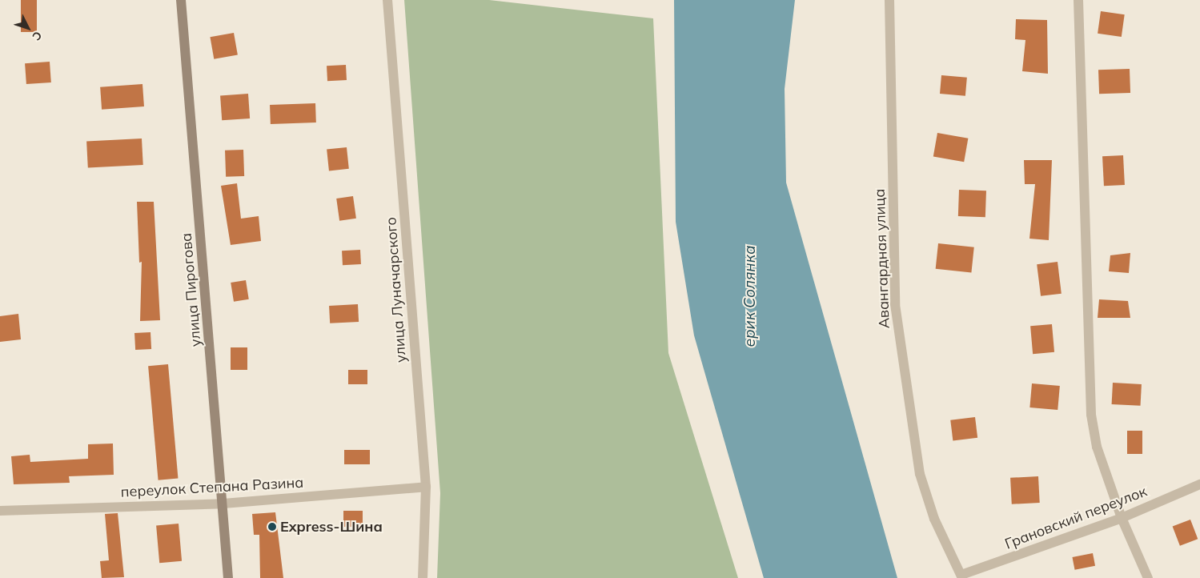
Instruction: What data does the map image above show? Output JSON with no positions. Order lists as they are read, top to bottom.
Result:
{
  "streets": {
    "main road": ["улица Пирогова"],
    "street": [
      "Авангардная улица",
      "улица Луначарского",
      "переулок Степана Разина",
      "Грановский переулок"
    ]
  },
  "crossings": [
    ["Авангардная улица", "Грановский переулок"],
    ["улица Пирогова", "переулок Степана Разина"],
    ["улица Луначарского", "переулок Степана Разина"]
  ],
  "water": ["ерик Солянка"],
  "places": ["Express-Шина"],
  "north": "bottom right"
}
